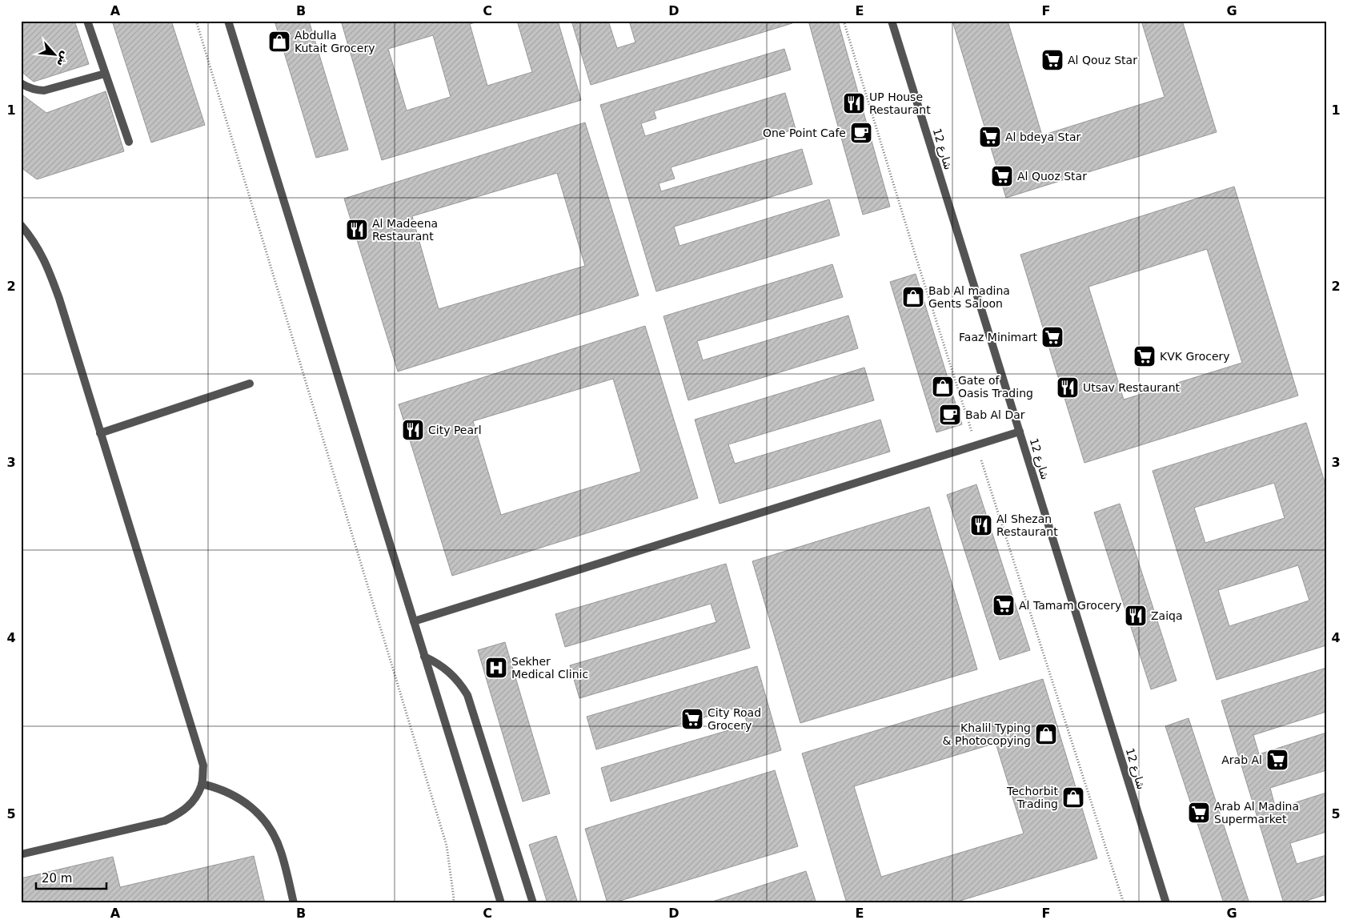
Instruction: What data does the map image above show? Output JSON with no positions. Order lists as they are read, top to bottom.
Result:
{
  "streets": {
    "street": ["شارع 12"]
  },
  "places": {
    "shop": [
      "Abdulla Kutait Grocery",
      "Bab Al madina Gents Saloon",
      "Gate of Oasis Trading",
      "Khalil Typing & Photocopying",
      "Techorbit Trading"
    ],
    "supermarket": [
      "Al Qouz Star",
      "Al bdeya Star",
      "Al Quoz Star",
      "Faaz Minimart",
      "KVK Grocery",
      "Al Tamam Grocery",
      "City Road Grocery",
      "Arab Al",
      "Arab Al Madina Supermarket"
    ],
    "restaurant": [
      "UP House Restaurant",
      "Al Madeena Restaurant",
      "Utsav Restaurant",
      "City Pearl",
      "Al Shezan Restaurant",
      "Zaiqa"
    ],
    "cafe": ["One Point Cafe", "Bab Al Dar"],
    "hospital": ["Sekher Medical Clinic"]
  },
  "scale_bar": "20 m",
  "north": "bottom right",
  "grid": {
    "columns": [
      "A",
      "B",
      "C",
      "D",
      "E",
      "F",
      "G"
    ],
    "rows": [
      "1",
      "2",
      "3",
      "4",
      "5"
    ]
  }
}
